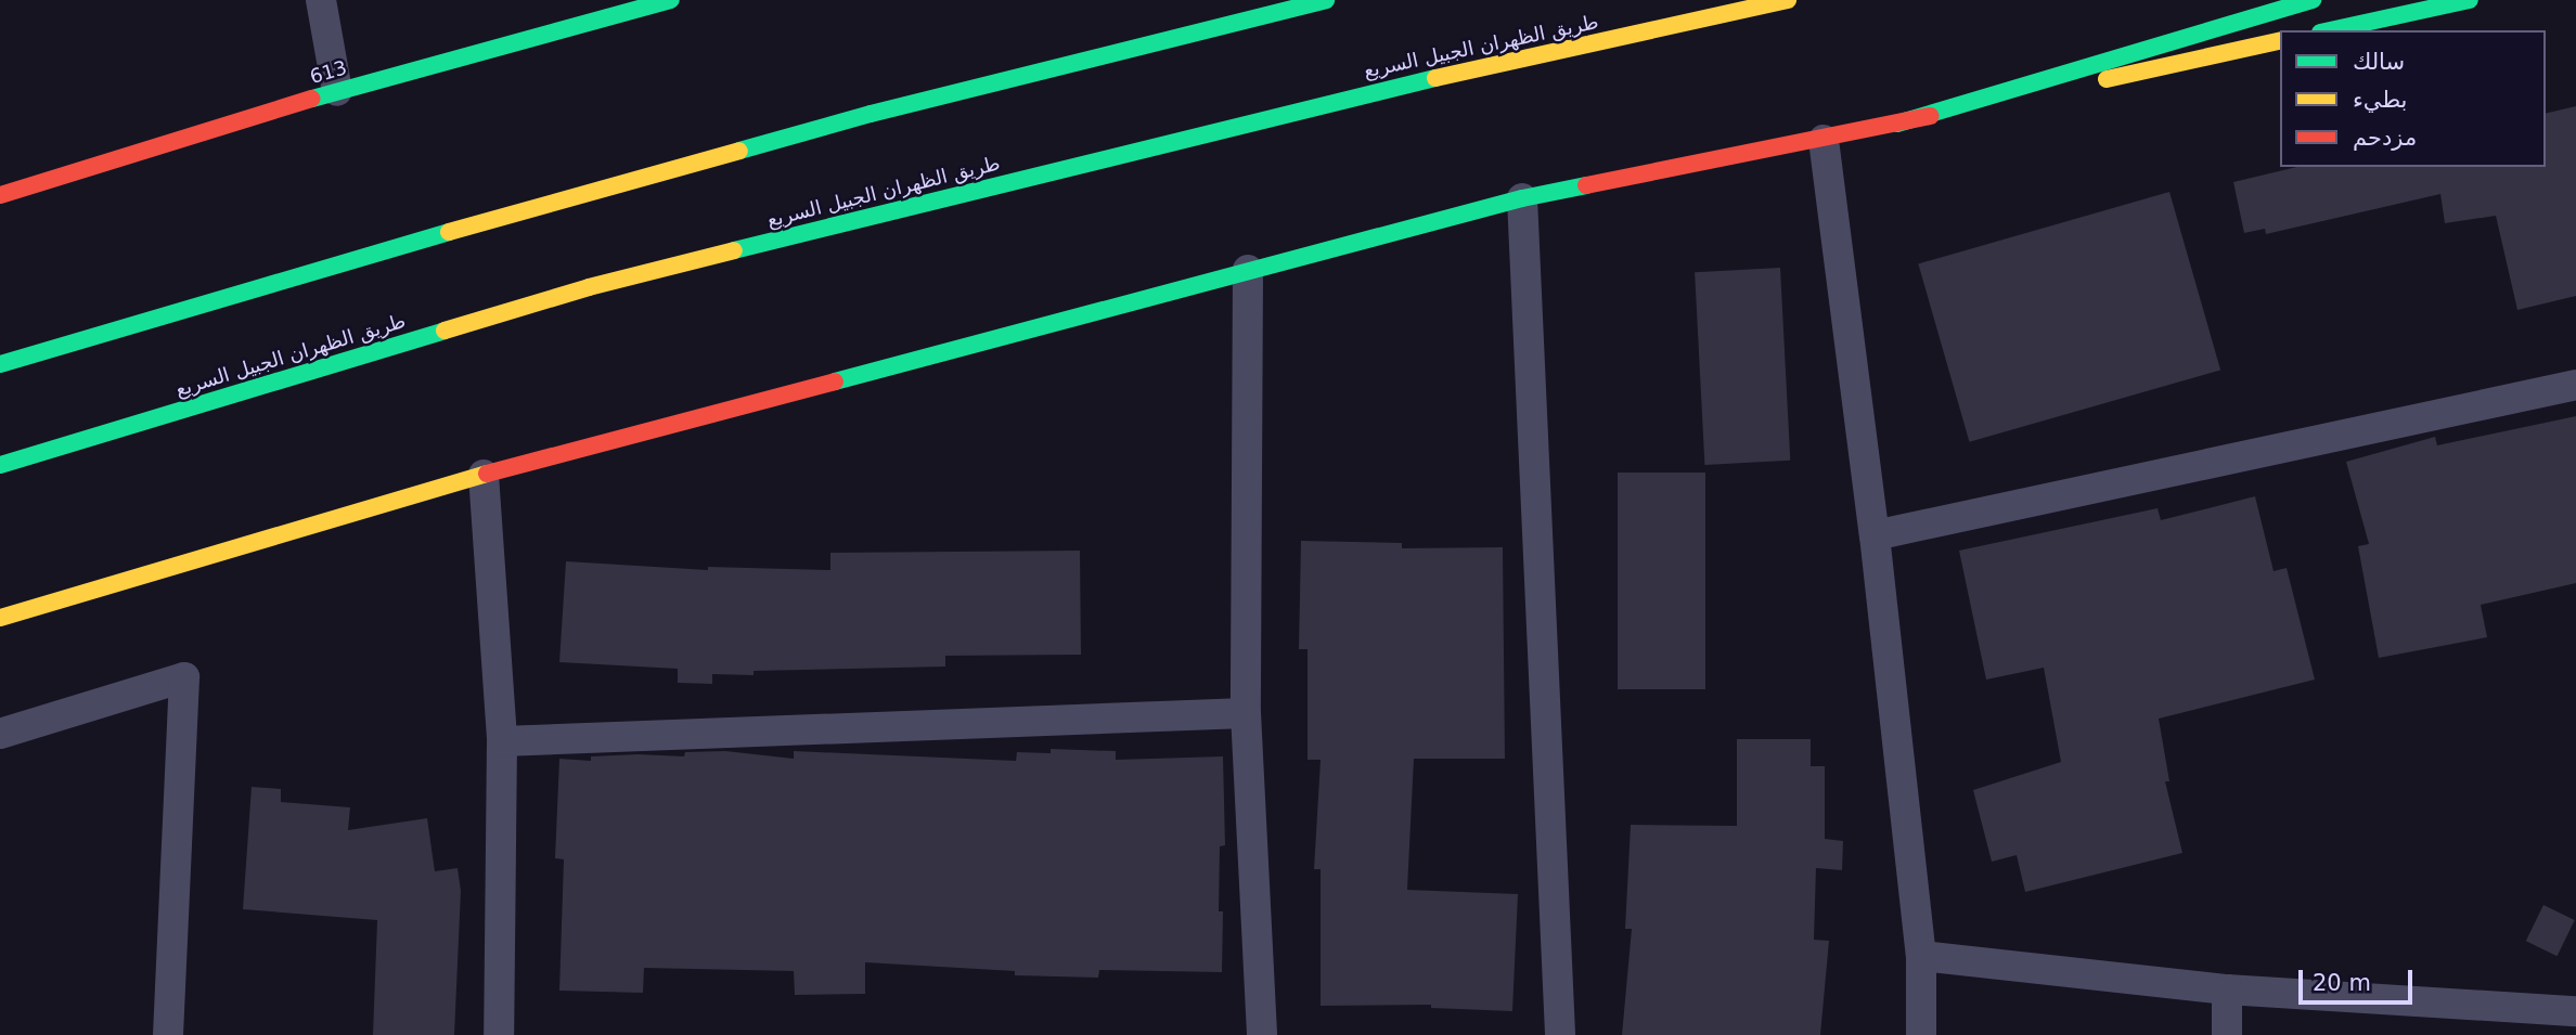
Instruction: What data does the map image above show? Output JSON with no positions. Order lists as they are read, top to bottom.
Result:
{
  "streets": {
    "main road": ["طريق الظهران الجبيل السريع", "613"]
  },
  "legend": ["سالك", "بطيء", "مزدحم"],
  "scale_bar": "20 m"
}
